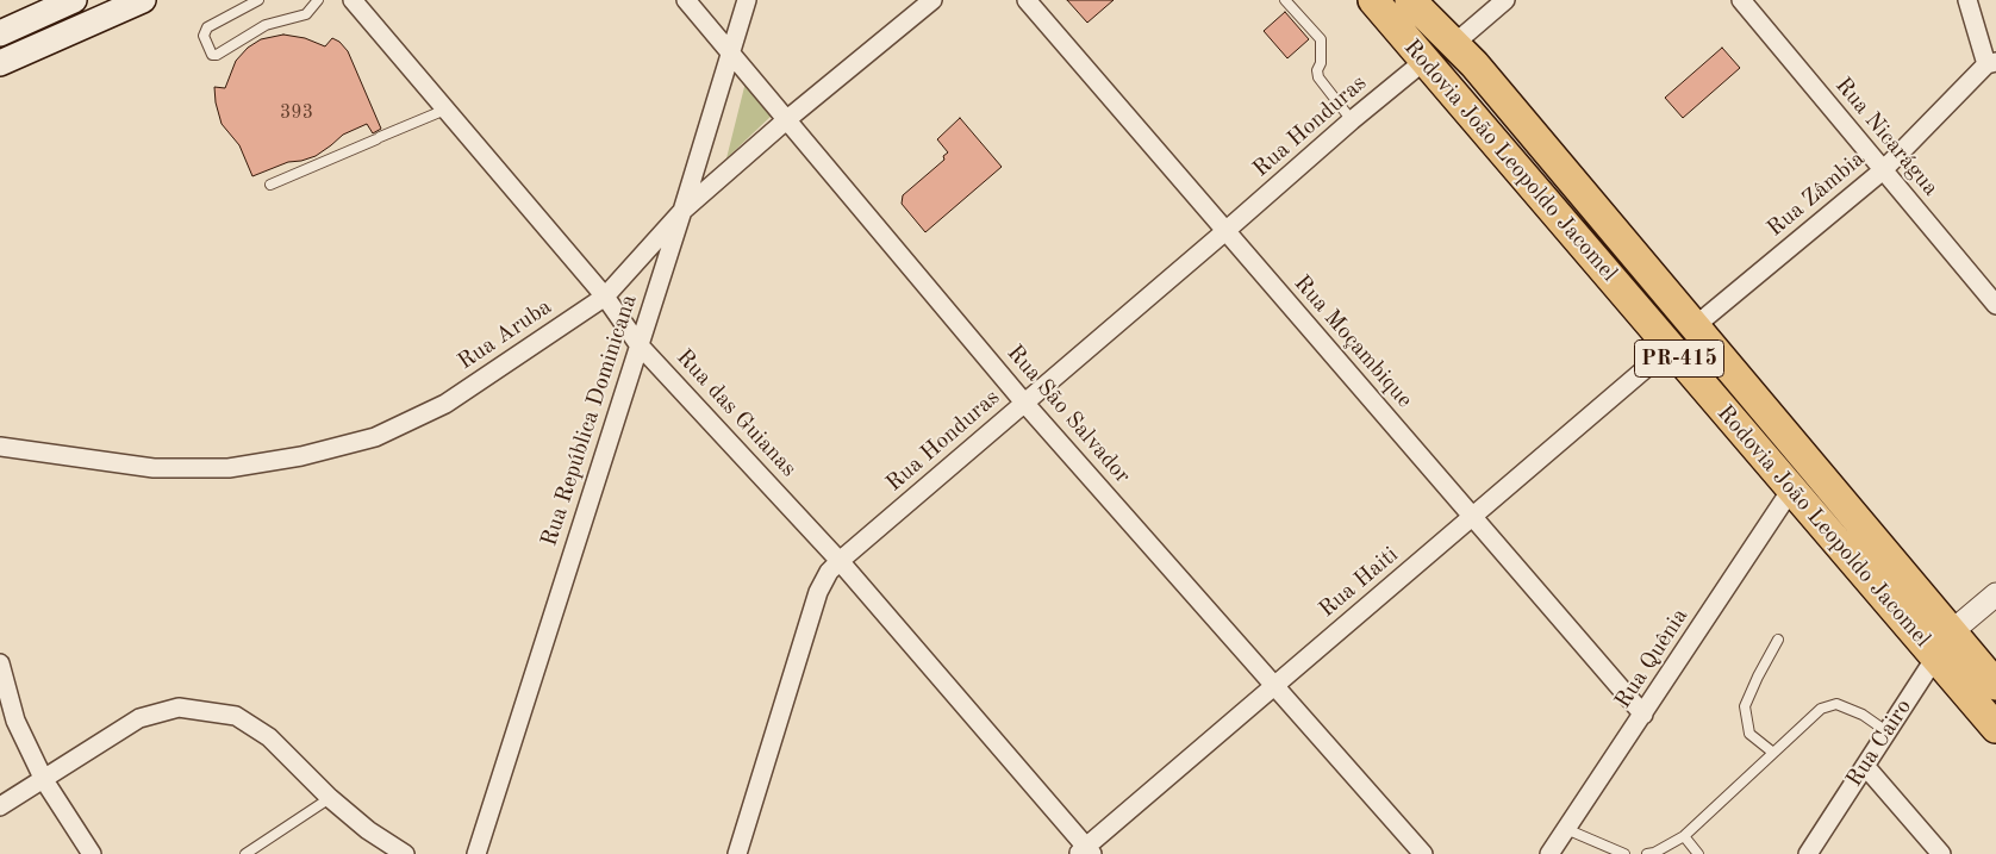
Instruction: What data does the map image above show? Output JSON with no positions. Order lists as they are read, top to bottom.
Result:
{
  "streets": {
    "highway": ["Rodovia João Leopoldo Jacomel", "PR-415"],
    "street": [
      "Rua Honduras",
      "Rua Nicarágua",
      "Rua Zâmbia",
      "Rua Aruba",
      "Rua Moçambique",
      "Rua das Guianas",
      "Rua São Salvador",
      "Rua República Dominicana",
      "Rua Haiti",
      "Rua Quênia",
      "Rua Cairo"
    ]
  },
  "crossings": [
    ["Rua Honduras", "Rodovia João Leopoldo Jacomel"],
    ["Rua Honduras", "Rua Moçambique"],
    ["Rua Honduras", "Rua das Guianas"],
    ["Rua Honduras", "Rua São Salvador"],
    ["Rua Nicarágua", "Rua Zâmbia"],
    ["Rodovia João Leopoldo Jacomel", "Rua Zâmbia"],
    ["Rodovia João Leopoldo Jacomel", "Rua Haiti"],
    ["Rodovia João Leopoldo Jacomel", "Rua Quênia"],
    ["Rodovia João Leopoldo Jacomel", "Rua Cairo"],
    ["Rua Aruba", "Rua das Guianas"],
    ["Rua Aruba", "Rua São Salvador"],
    ["Rua Aruba", "Rua República Dominicana"],
    ["Rua Moçambique", "Rua Haiti"],
    ["Rua Moçambique", "Rua Quênia"],
    ["Rua das Guianas", "Rua República Dominicana"],
    ["Rua das Guianas", "Rua Haiti"],
    ["Rua São Salvador", "Rua República Dominicana"],
    ["Rua São Salvador", "Rua Haiti"]
  ],
  "house_numbers": ["393"]
}
